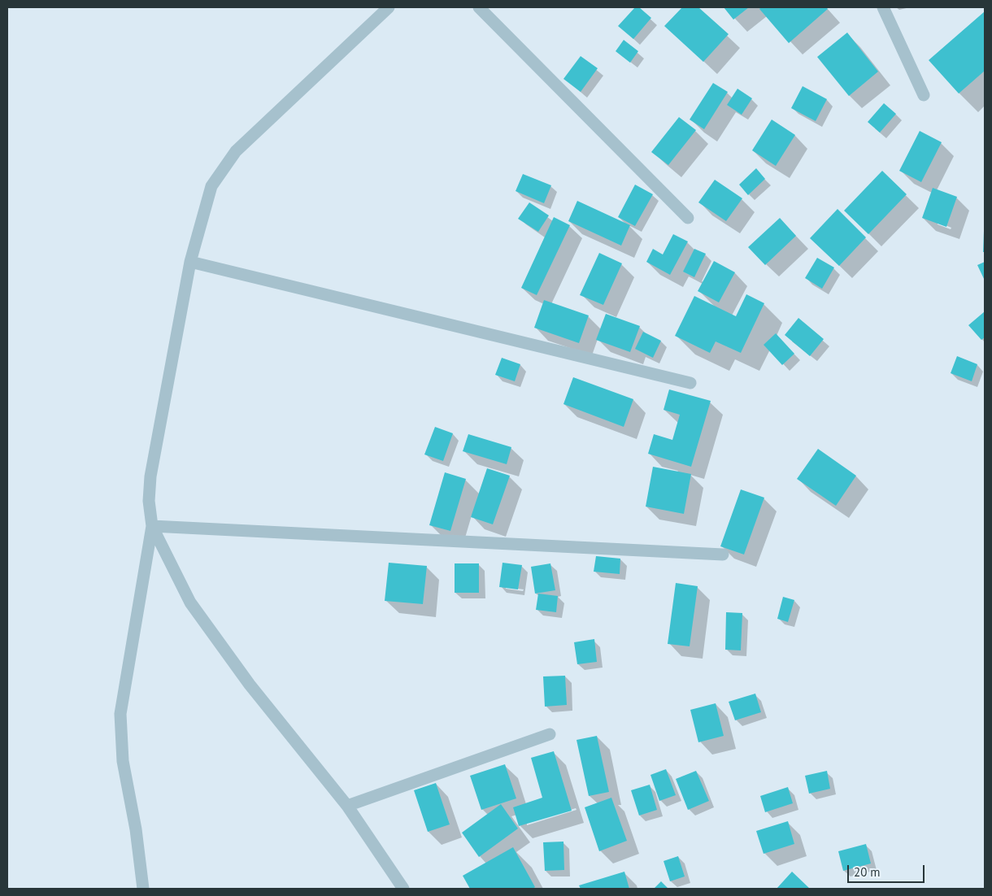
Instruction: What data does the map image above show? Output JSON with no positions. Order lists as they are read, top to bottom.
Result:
{
  "scale_bar": "20 m"
}
